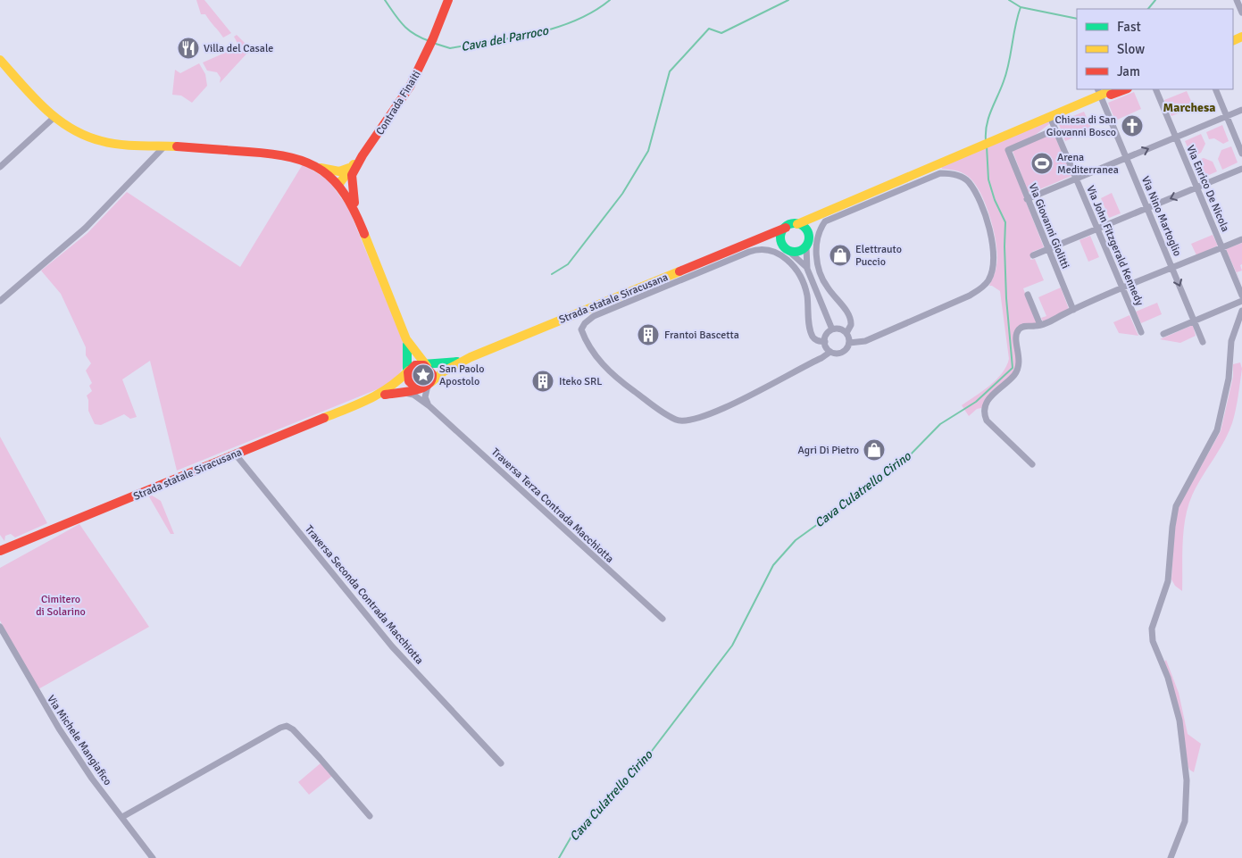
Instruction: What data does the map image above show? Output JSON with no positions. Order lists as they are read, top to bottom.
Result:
{
  "streets": {
    "main road": ["Contrada Finaiti", "Strada statale Siracusana"],
    "street": [
      "Via Enrico De Nicola",
      "Via Nino Martoglio",
      "Via Giovanni Giolitti",
      "Via John Fitzgerald Kennedy",
      "Traversa Terza Contrada Macchiotta",
      "Traversa Seconda Contrada Macchiotta",
      "Via Michele Mangiafico"
    ]
  },
  "crossings": [
    ["Via Giovanni Giolitti", "Via John Fitzgerald Kennedy"],
    ["Strada statale Siracusana", "Traversa Seconda Contrada Macchiotta"]
  ],
  "districts": ["Marchesa"],
  "water": ["Cava del Parroco", "Cava Culatrello Cirino"],
  "parks": ["Cimitero di Solarino"],
  "places": {
    "restaurant": ["Villa del Casale"],
    "church": ["Chiesa di San Giovanni Bosco"],
    "sports": ["Arena Mediterranea"],
    "shop": ["Elettrauto Puccio", "Agri Di Pietro"],
    "building": ["Frantoi Bascetta", "Iteko SRL"],
    "place": ["San Paolo Apostolo"]
  },
  "legend": ["Fast", "Slow", "Jam"]
}
